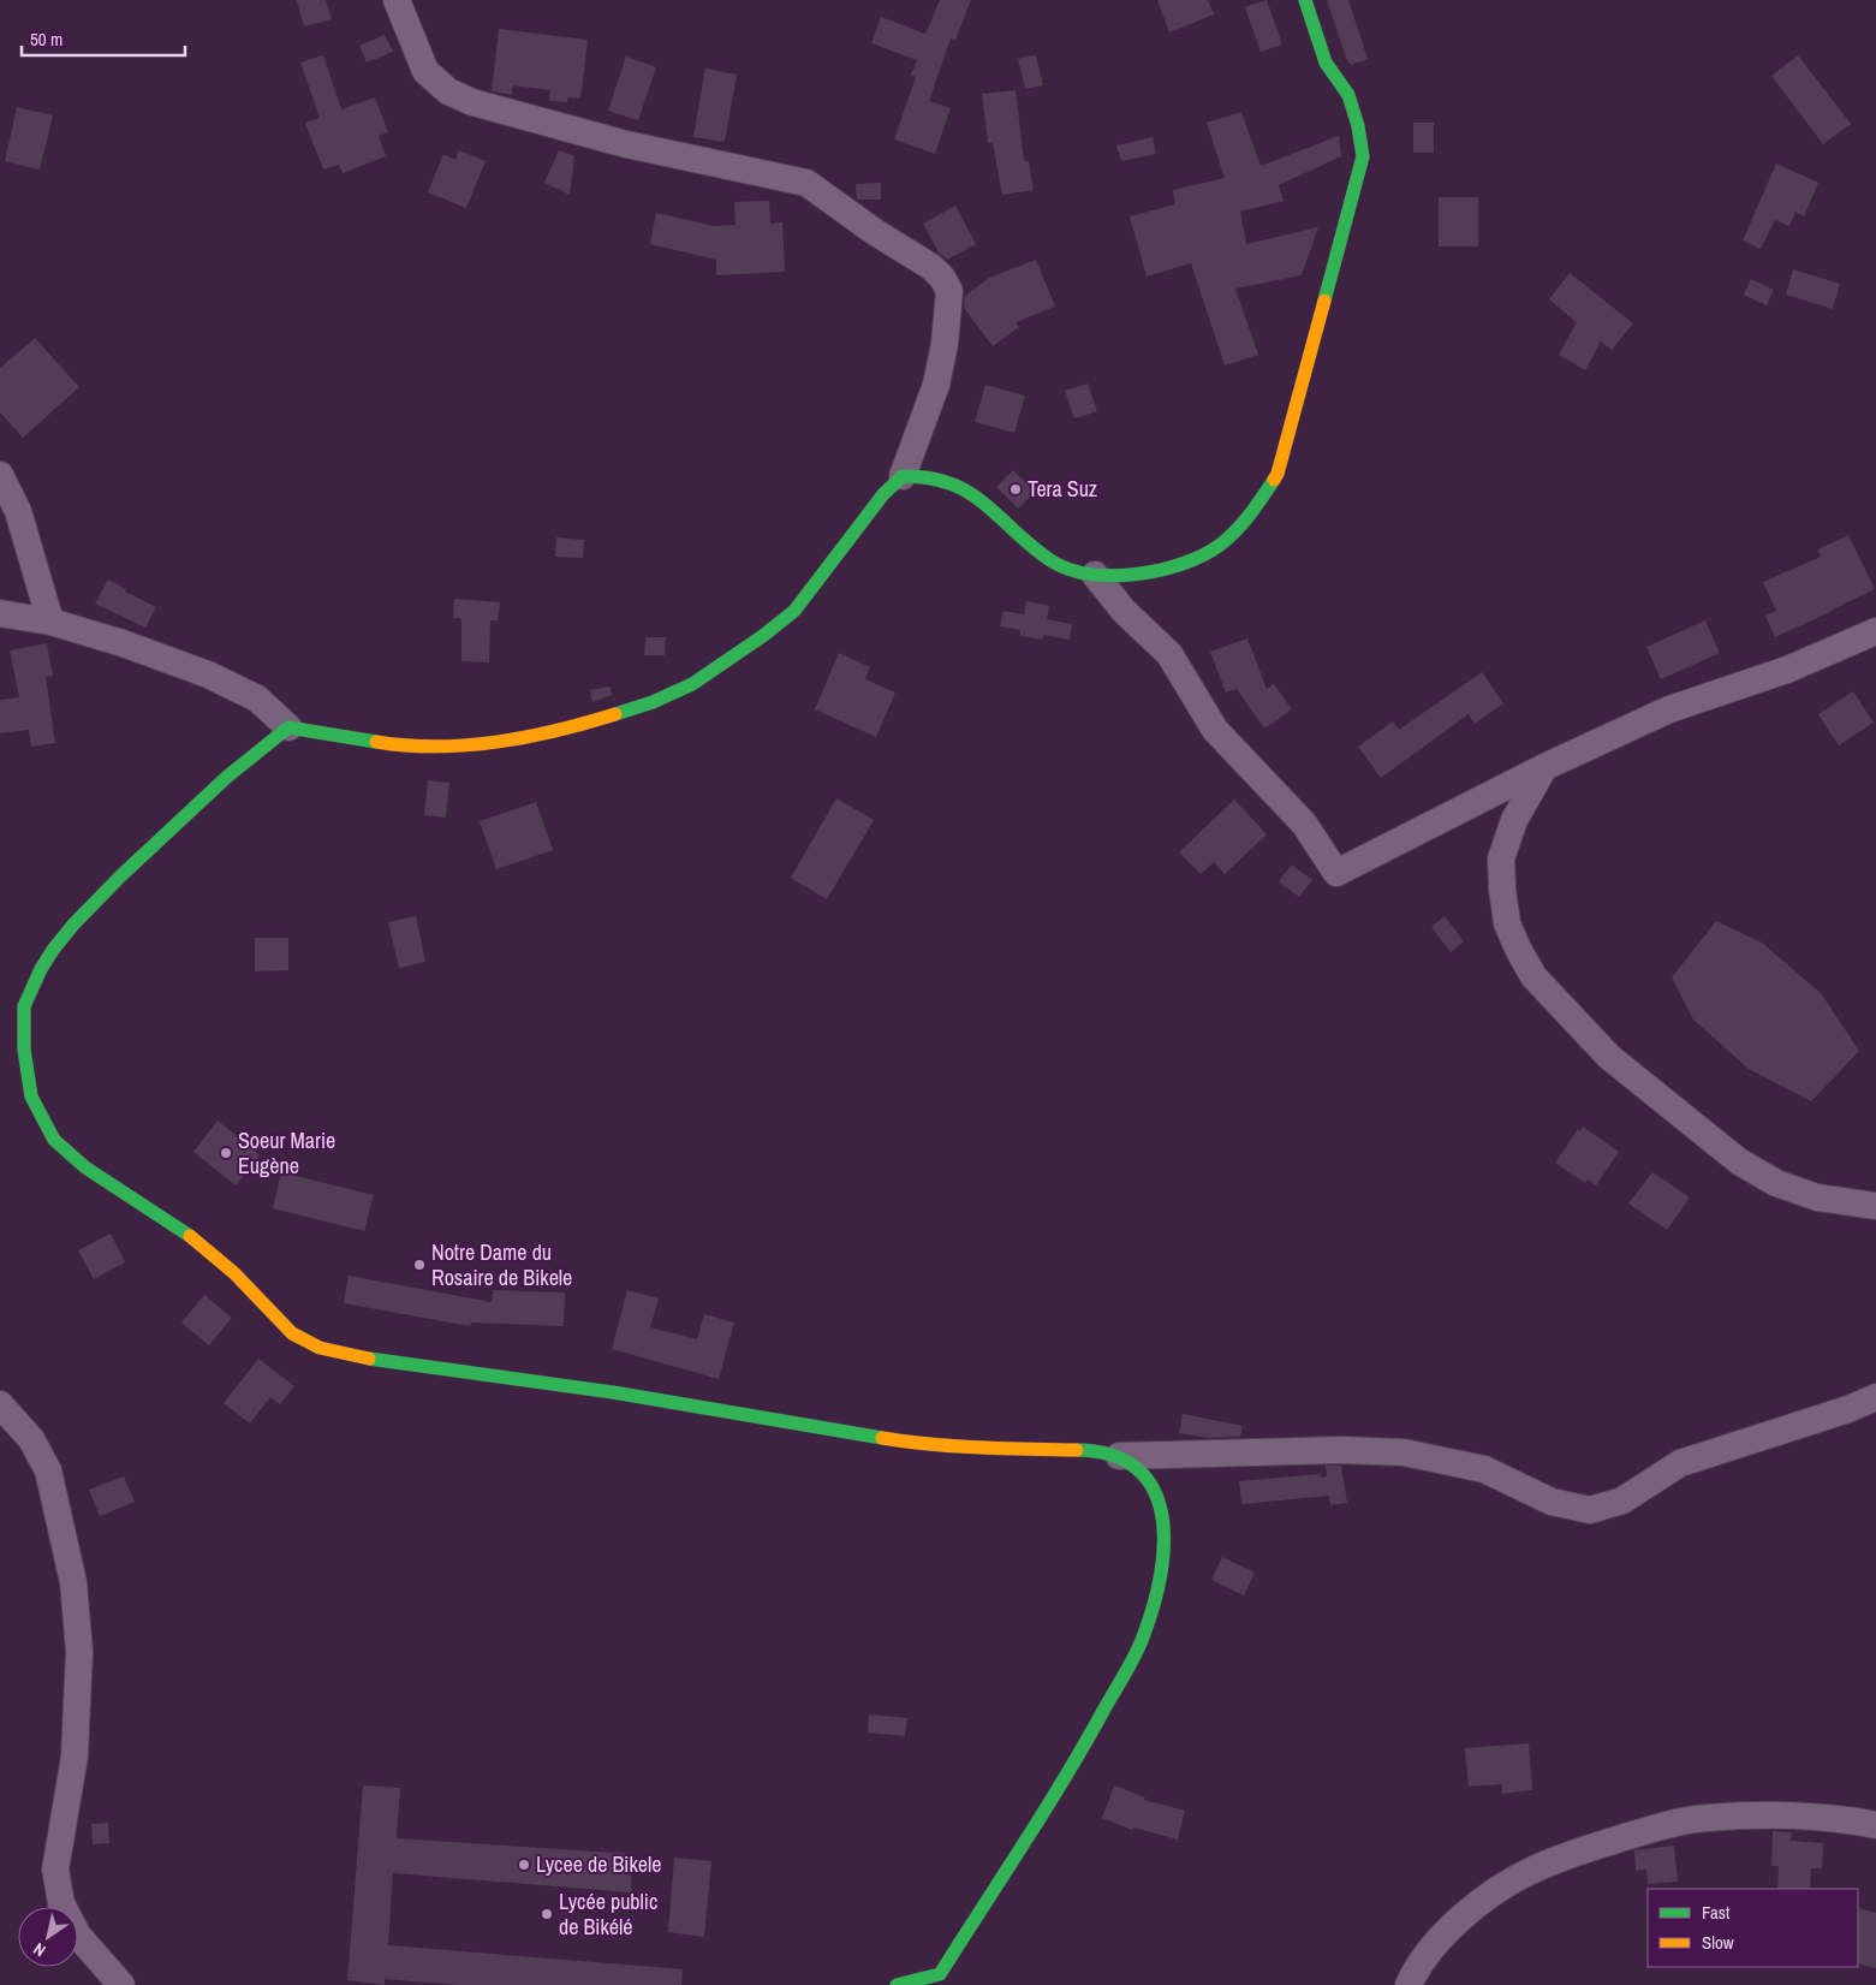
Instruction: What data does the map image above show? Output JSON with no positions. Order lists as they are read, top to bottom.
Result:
{
  "places": [
    "Tera Suz",
    "Soeur Marie Eugène",
    "Notre Dame du Rosaire de Bikele",
    "Lycee de Bikele",
    "Lycée public de Bikélé"
  ],
  "legend": ["Fast", "Slow"],
  "scale_bar": "50 m",
  "north": "bottom left"
}
